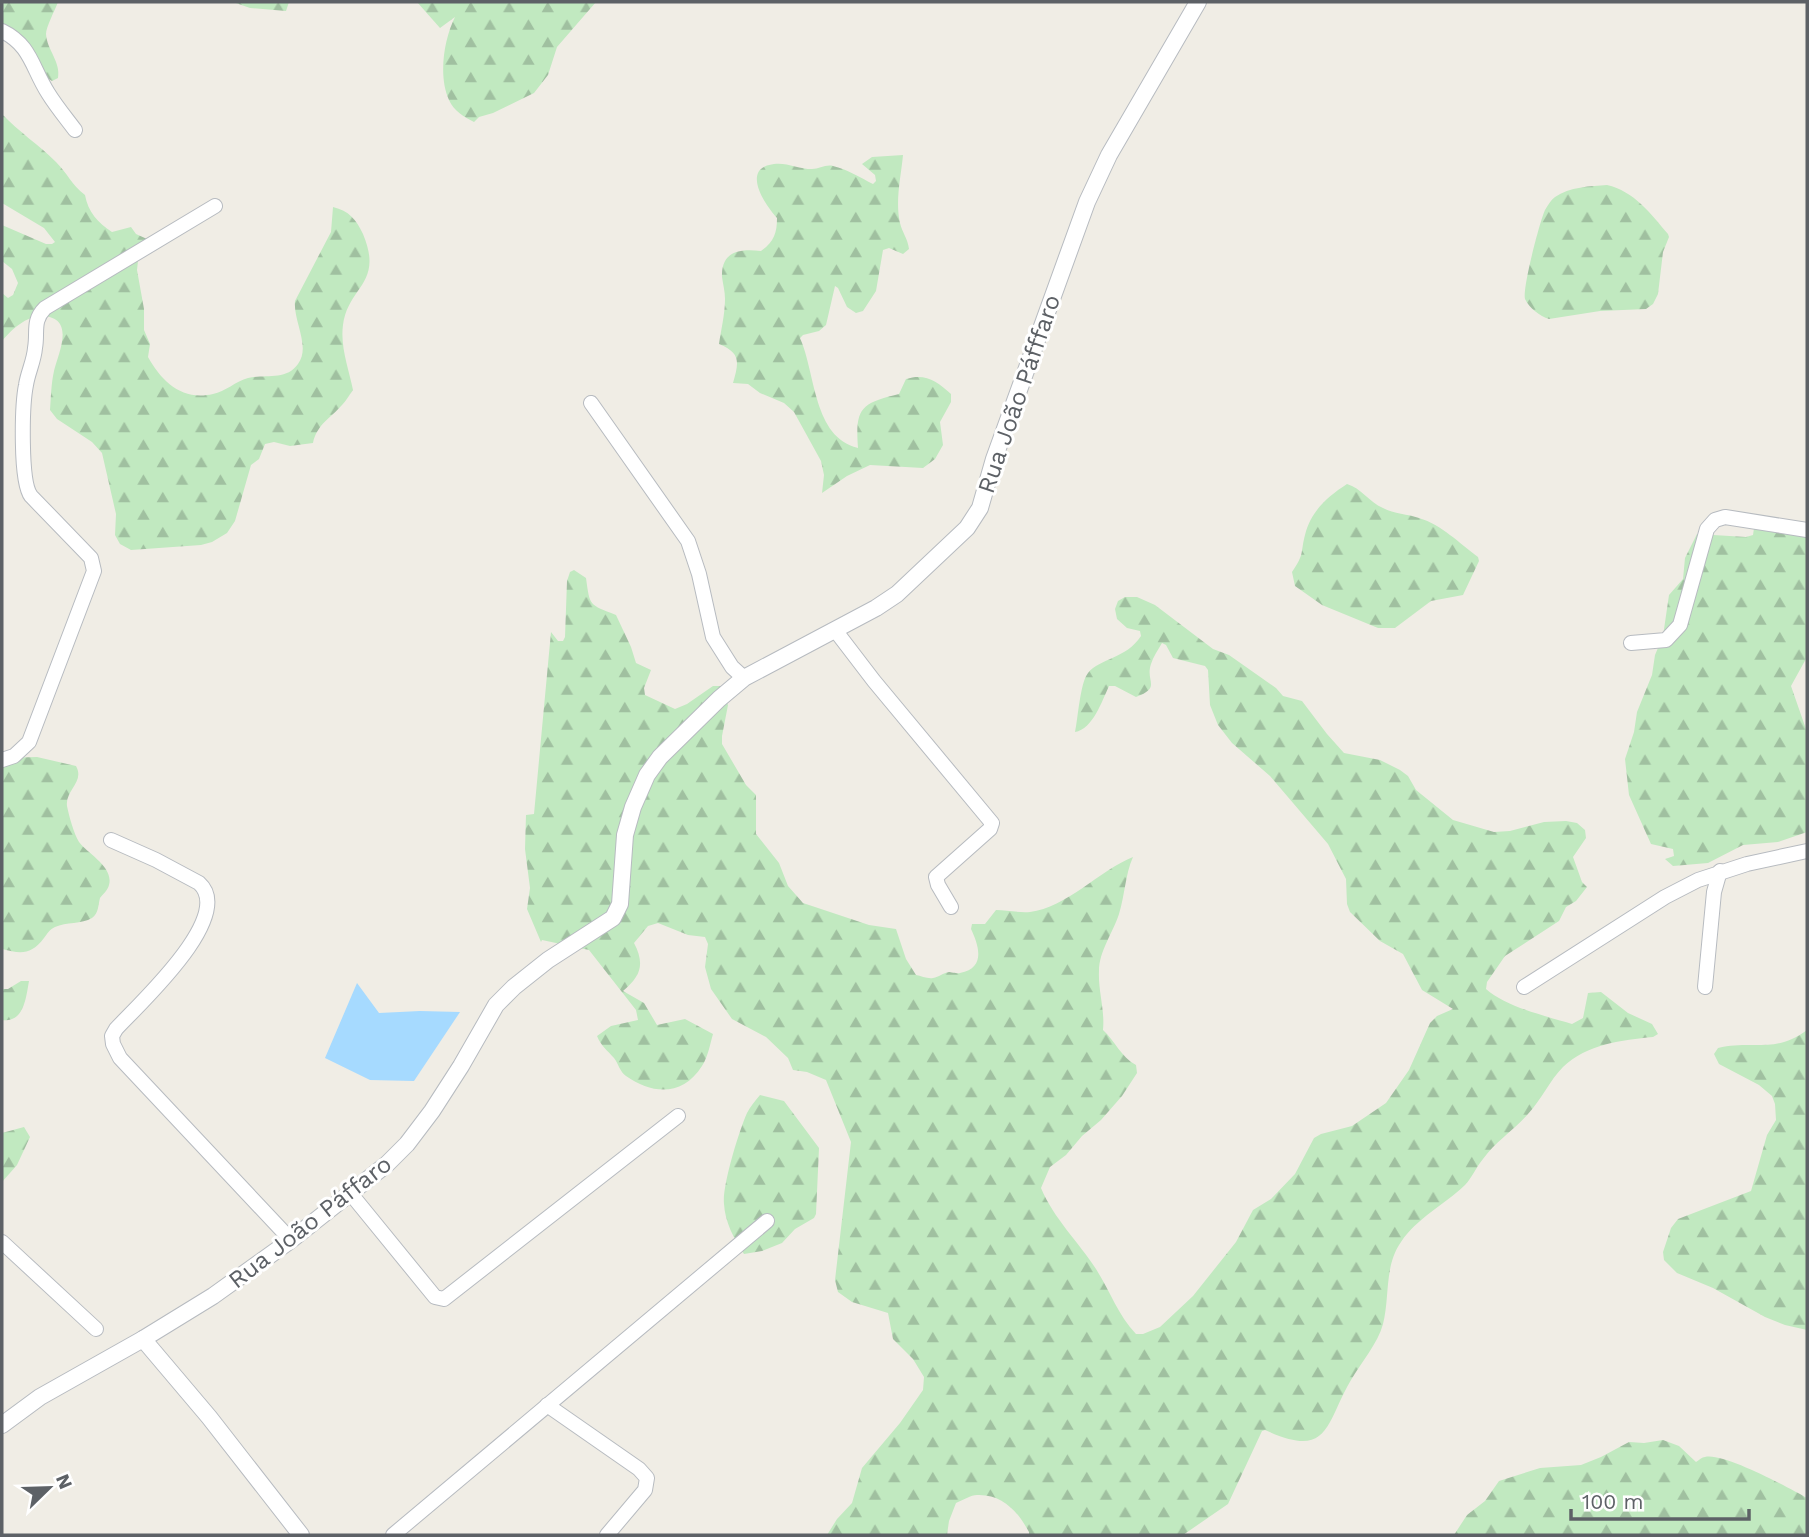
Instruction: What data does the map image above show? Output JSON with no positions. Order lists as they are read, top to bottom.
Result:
{
  "streets": {
    "street": ["Rua João Páfffaro", "Rua João Páffaro"]
  },
  "crossings": [
    ["Rua João Páfffaro", "Rua João Páffaro"]
  ],
  "scale_bar": "100 m",
  "north": "top right"
}
